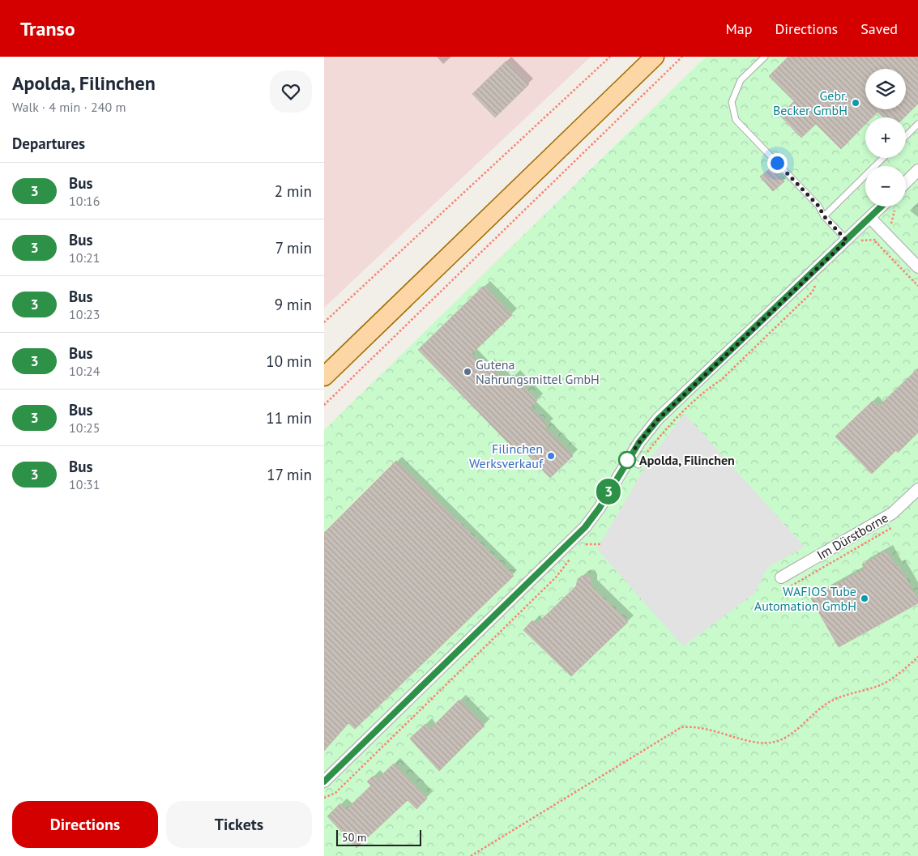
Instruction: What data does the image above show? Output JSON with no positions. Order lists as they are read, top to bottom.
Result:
{
  "streets": {
    "street": ["Im Dürstborne"]
  },
  "places": [
    "Gebr. Becker GmbH",
    "Gutena Nahrungsmittel GmbH",
    "Filinchen Werksverkauf",
    "Apolda, Filinchen",
    "WAFIOS Tube Automation GmbH"
  ],
  "lines": ["bus line 3"],
  "scale_bar": "50 m",
  "page": {
    "header": "Transo",
    "nav": ["Map", "Directions", "Saved"],
    "heading": [
      ["Apolda, Filinchen", "Walk · 4 min · 240 m"],
      "Departures"
    ],
    "on_map": "3",
    "map_buttons": ["+", "−"],
    "list": [
      {
        "mark": "3",
        "name": "Bus",
        "note": "10:16",
        "value": "2 min"
      },
      {
        "mark": "3",
        "name": "Bus",
        "note": "10:21",
        "value": "7 min"
      },
      {
        "mark": "3",
        "name": "Bus",
        "note": "10:23",
        "value": "9 min"
      },
      {
        "mark": "3",
        "name": "Bus",
        "note": "10:24",
        "value": "10 min"
      },
      {
        "mark": "3",
        "name": "Bus",
        "note": "10:25",
        "value": "11 min"
      },
      {
        "mark": "3",
        "name": "Bus",
        "note": "10:31",
        "value": "17 min"
      }
    ],
    "buttons": ["Directions", "Tickets"],
    "scale": "50 m"
  }
}
